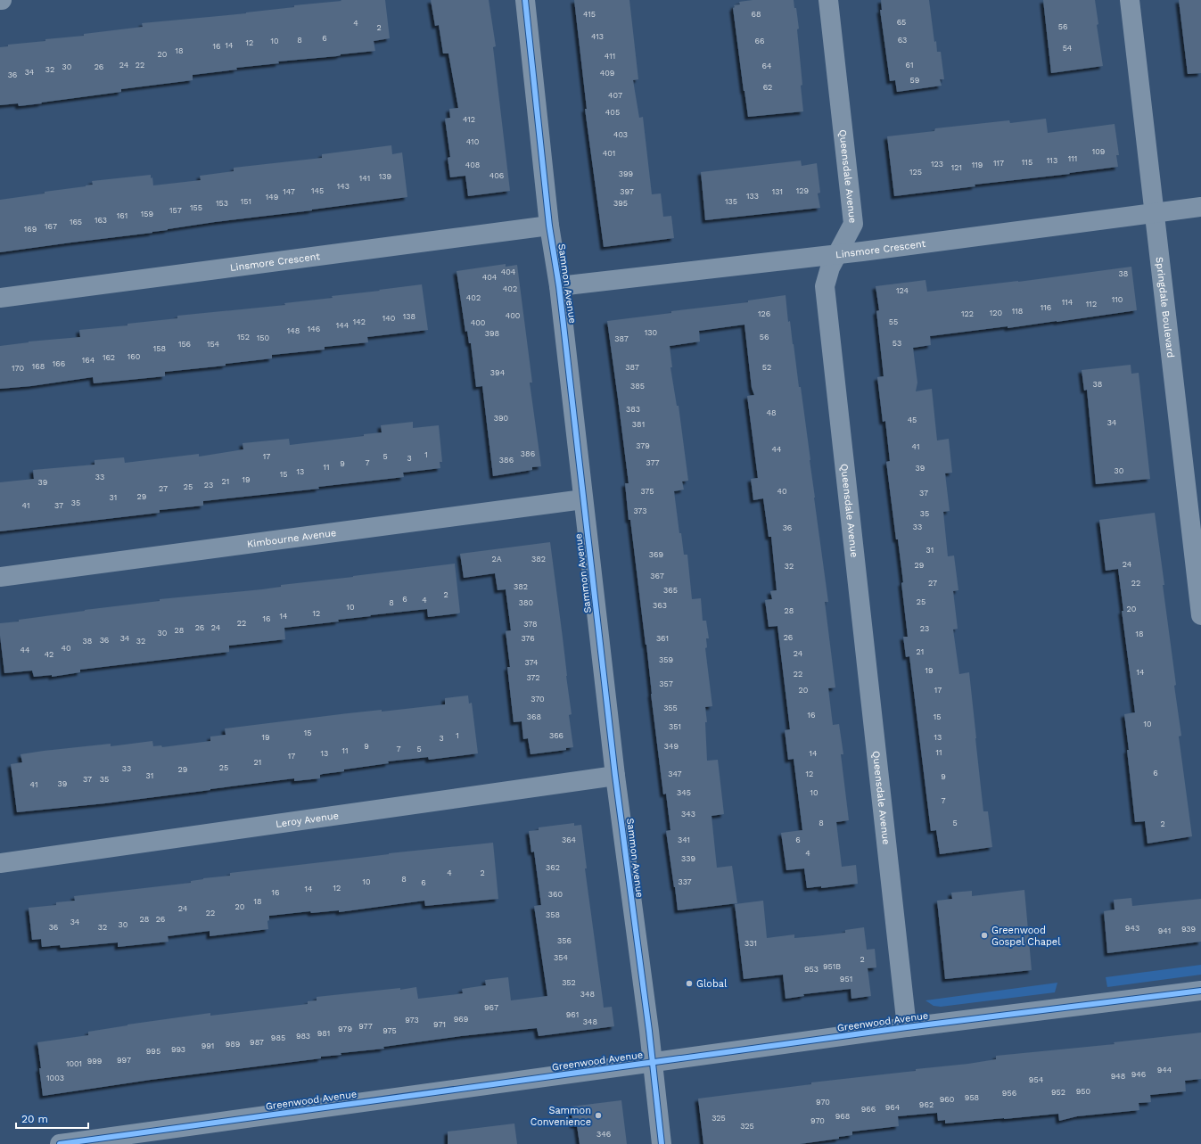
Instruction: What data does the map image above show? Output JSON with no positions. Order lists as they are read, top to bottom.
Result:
{
  "streets": {
    "street": [
      "Queensdale Avenue",
      "Linsmore Crescent",
      "Sammon Avenue",
      "Springdale Boulevard",
      "Kimbourne Avenue",
      "Leroy Avenue",
      "Greenwood Avenue"
    ]
  },
  "crossings": [
    ["Queensdale Avenue", "Linsmore Crescent"],
    ["Queensdale Avenue", "Greenwood Avenue"],
    ["Linsmore Crescent", "Sammon Avenue"],
    ["Linsmore Crescent", "Springdale Boulevard"],
    ["Sammon Avenue", "Kimbourne Avenue"],
    ["Sammon Avenue", "Leroy Avenue"],
    ["Sammon Avenue", "Greenwood Avenue"]
  ],
  "places": ["Greenwood Gospel Chapel", "Global", "Sammon Convenience"],
  "house_numbers": [
    "415",
    "68",
    "65",
    "4",
    "56",
    "2",
    "413",
    "6",
    "8",
    "63",
    "10",
    "66",
    "12",
    "14",
    "16",
    "54",
    "18",
    "20",
    "411",
    "24",
    "22",
    "61",
    "64",
    "30",
    "26",
    "32",
    "34",
    "409",
    "36",
    "59",
    "62",
    "407",
    "405",
    "412",
    "403",
    "410",
    "109",
    "401",
    "111",
    "113",
    "115",
    "117",
    "123",
    "408",
    "119",
    "121",
    "125",
    "399",
    "406",
    "139",
    "141",
    "143",
    "145",
    "129",
    "147",
    "397",
    "131",
    "133",
    "149",
    "151",
    "135",
    "153",
    "395",
    "155",
    "157",
    "159",
    "161",
    "163",
    "165",
    "167",
    "169",
    "404",
    "38",
    "404",
    "402",
    "124",
    "402",
    "110",
    "114",
    "112",
    "116",
    "118",
    "120",
    "126",
    "122",
    "400",
    "138",
    "140",
    "142",
    "55",
    "400",
    "144",
    "146",
    "148",
    "130",
    "398",
    "152",
    "56",
    "150",
    "387",
    "53",
    "156",
    "154",
    "158",
    "160",
    "162",
    "164",
    "166",
    "168",
    "387",
    "52",
    "170",
    "394",
    "38",
    "385",
    "383",
    "48",
    "390",
    "45",
    "34",
    "381",
    "379",
    "41",
    "44",
    "386",
    "1",
    "17",
    "5",
    "3",
    "386",
    "7",
    "377",
    "9",
    "11",
    "39",
    "30",
    "13",
    "15",
    "33",
    "19",
    "21",
    "39",
    "23",
    "25",
    "27",
    "375",
    "40",
    "37",
    "29",
    "31",
    "35",
    "41",
    "37",
    "373",
    "35",
    "33",
    "36",
    "31",
    "369",
    "2A",
    "382",
    "24",
    "29",
    "32",
    "367",
    "27",
    "22",
    "382",
    "365",
    "2",
    "6",
    "4",
    "25",
    "8",
    "380",
    "363",
    "10",
    "20",
    "28",
    "12",
    "14",
    "16",
    "22",
    "378",
    "26",
    "24",
    "23",
    "28",
    "30",
    "18",
    "26",
    "34",
    "376",
    "361",
    "36",
    "38",
    "32",
    "40",
    "44",
    "21",
    "24",
    "42",
    "359",
    "374",
    "19",
    "14",
    "22",
    "372",
    "357",
    "20",
    "17",
    "370",
    "355",
    "16",
    "368",
    "15",
    "10",
    "351",
    "15",
    "1",
    "366",
    "19",
    "13",
    "3",
    "9",
    "349",
    "7",
    "5",
    "11",
    "11",
    "13",
    "14",
    "17",
    "21",
    "25",
    "33",
    "29",
    "6",
    "347",
    "12",
    "31",
    "9",
    "37",
    "35",
    "39",
    "41",
    "345",
    "10",
    "7",
    "343",
    "8",
    "5",
    "2",
    "364",
    "341",
    "6",
    "4",
    "339",
    "362",
    "4",
    "2",
    "8",
    "10",
    "337",
    "6",
    "12",
    "14",
    "16",
    "360",
    "18",
    "20",
    "24",
    "22",
    "358",
    "28",
    "26",
    "34",
    "30",
    "36",
    "32",
    "943",
    "939",
    "941",
    "356",
    "331",
    "354",
    "2",
    "951B",
    "953",
    "951",
    "352",
    "348",
    "967",
    "961",
    "969",
    "973",
    "348",
    "971",
    "977",
    "979",
    "975",
    "981",
    "983",
    "985",
    "987",
    "989",
    "991",
    "993",
    "995",
    "997",
    "999",
    "1001",
    "944",
    "946",
    "948",
    "1003",
    "954",
    "950",
    "952",
    "956",
    "958",
    "960",
    "970",
    "962",
    "964",
    "966",
    "968",
    "325",
    "970",
    "325",
    "346"
  ],
  "scale_bar": "20 m"
}
